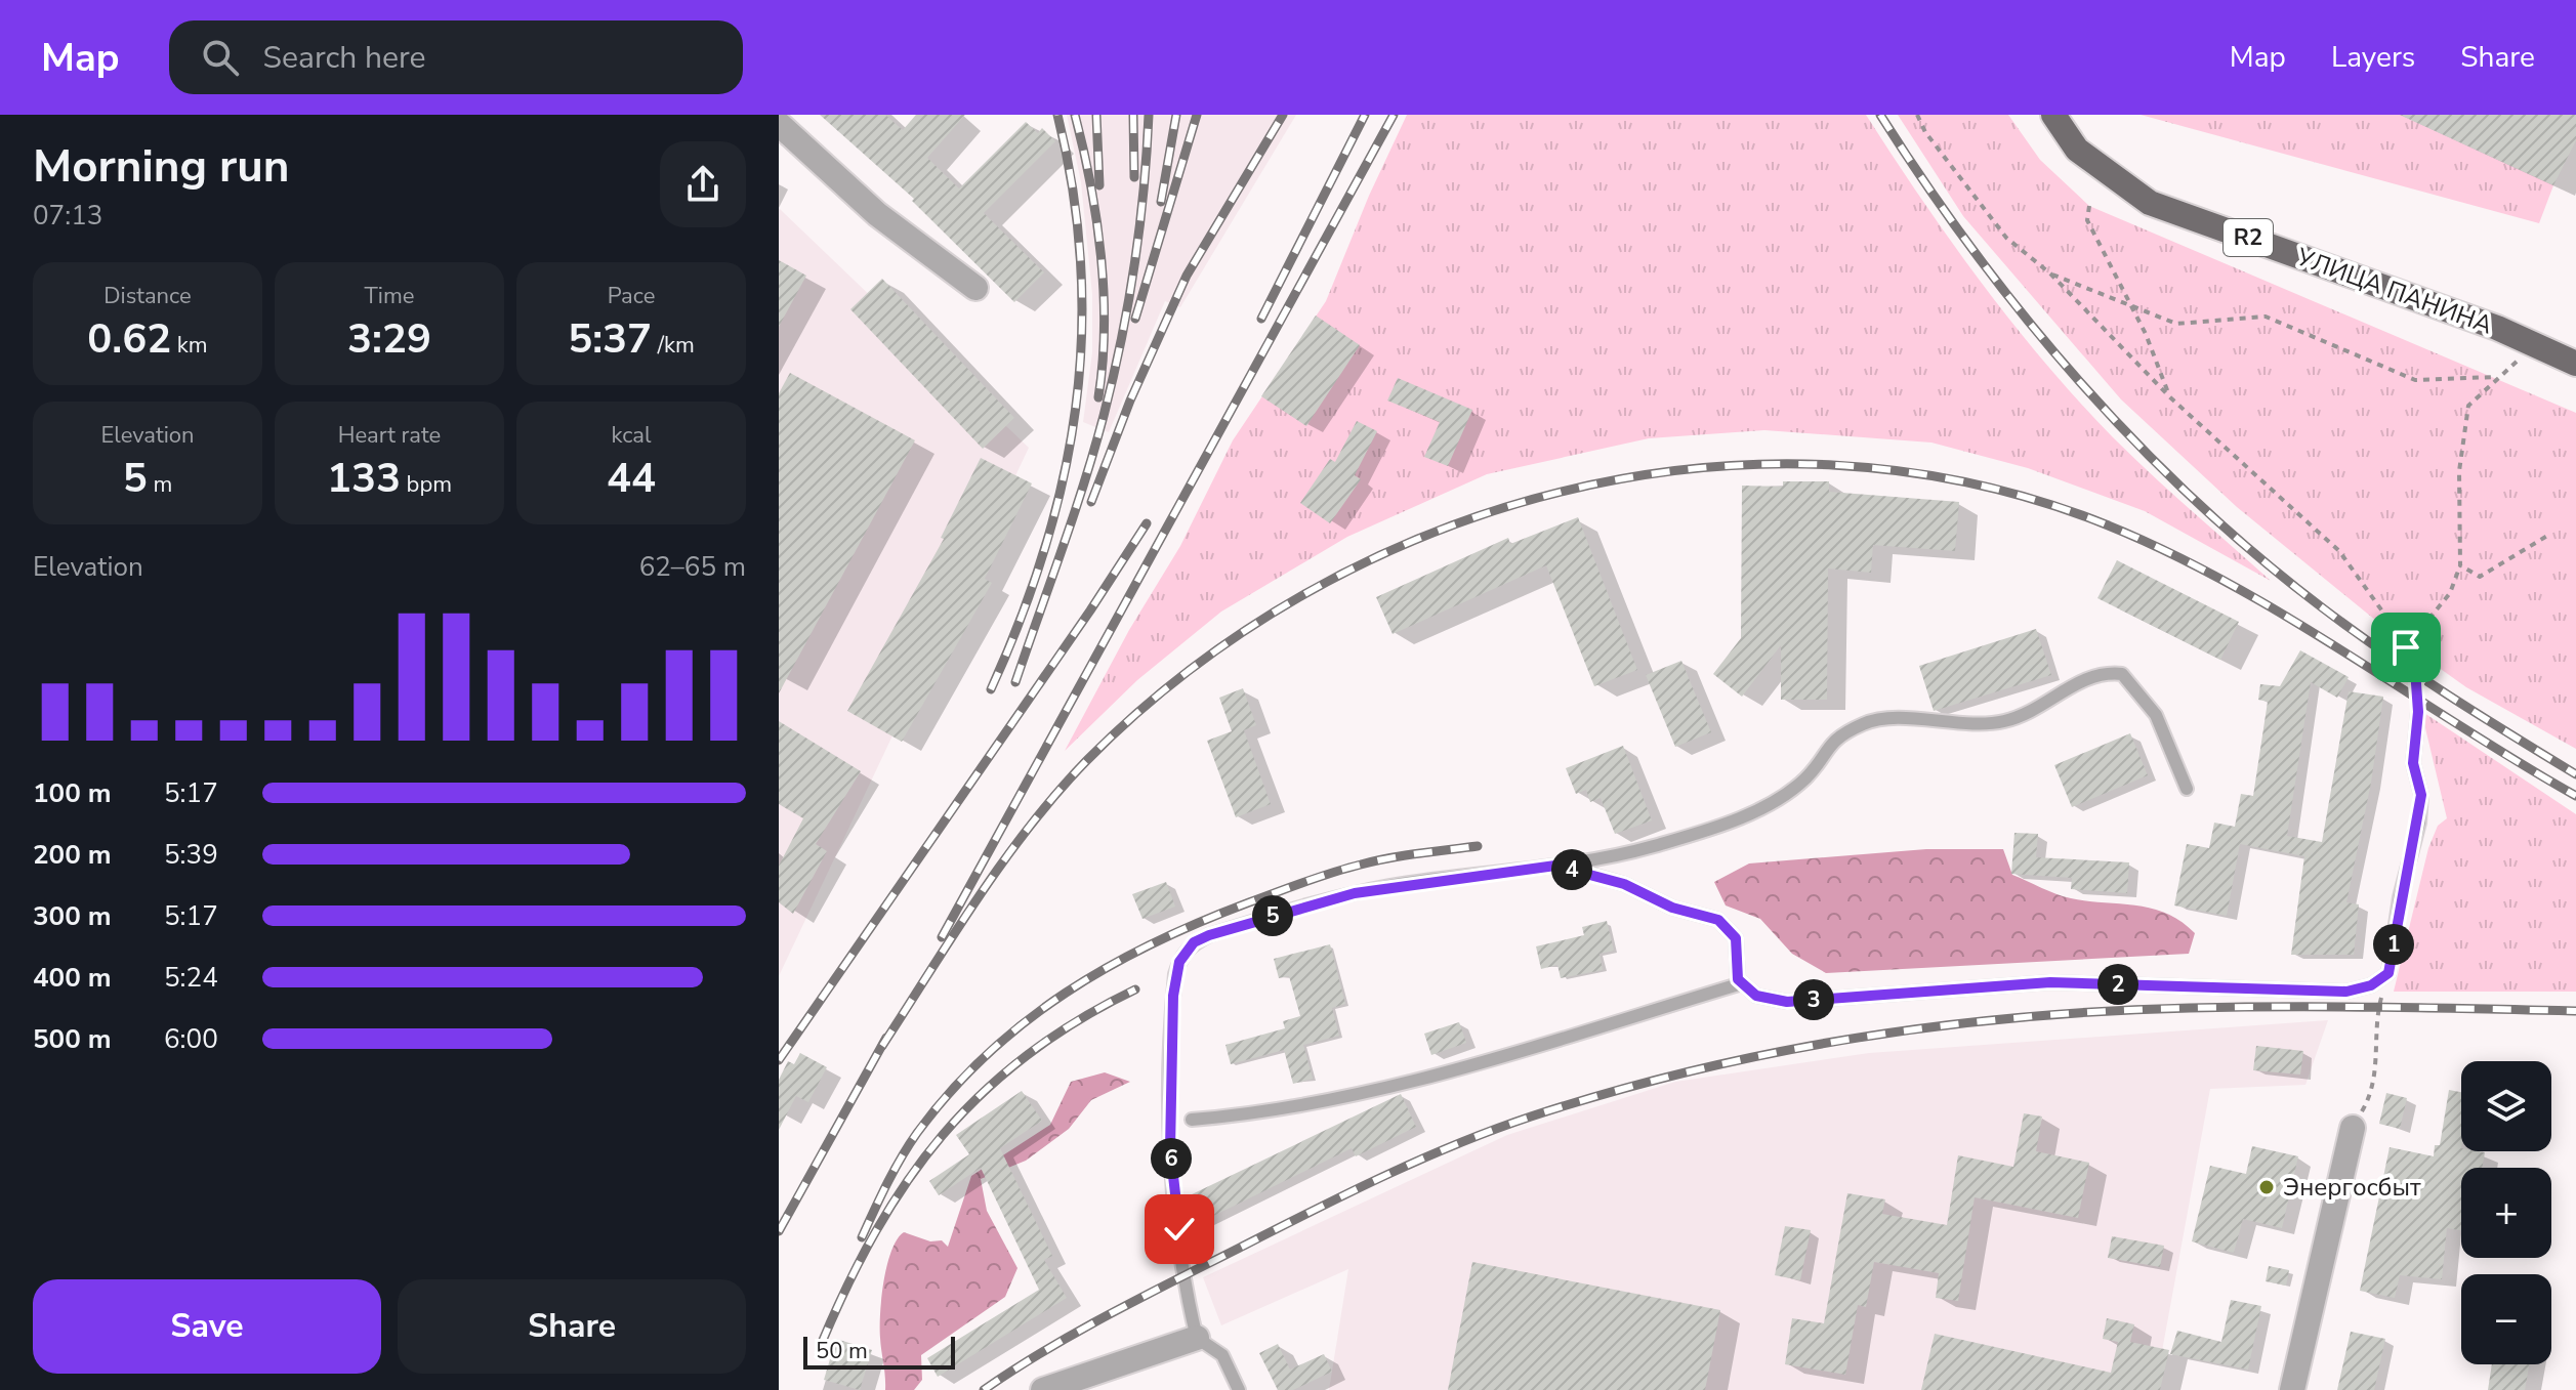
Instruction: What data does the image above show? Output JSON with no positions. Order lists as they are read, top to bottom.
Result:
{
  "streets": {
    "main road": ["R2", "УЛИЦА ПАНИНА"]
  },
  "places": ["Энергосбыт"],
  "scale_bar": "50 m",
  "page": {
    "header": "Map",
    "search": "Search here",
    "nav": ["Map", "Layers", "Share"],
    "heading": ["Morning run", "07:13"],
    "stats": [
      ["Distance", "0.62 km"],
      ["Time", "3:29"],
      ["Pace", "5:37 /km"],
      ["Elevation", "5 m"],
      ["Heart rate", "133 bpm"],
      ["kcal", "44"]
    ],
    "chart": ["Elevation", "62–65 m"],
    "list": [
      {
        "name": "100 m",
        "note": "5:17"
      },
      {
        "name": "200 m",
        "note": "5:39"
      },
      {
        "name": "300 m",
        "note": "5:17"
      },
      {
        "name": "400 m",
        "note": "5:24"
      },
      {
        "name": "500 m",
        "note": "6:00"
      }
    ],
    "pins": [
      "4",
      "5",
      "1",
      "2",
      "3",
      "6"
    ],
    "map_buttons": ["+", "−"],
    "buttons": ["Save", "Share"],
    "scale": "50 m"
  }
}
